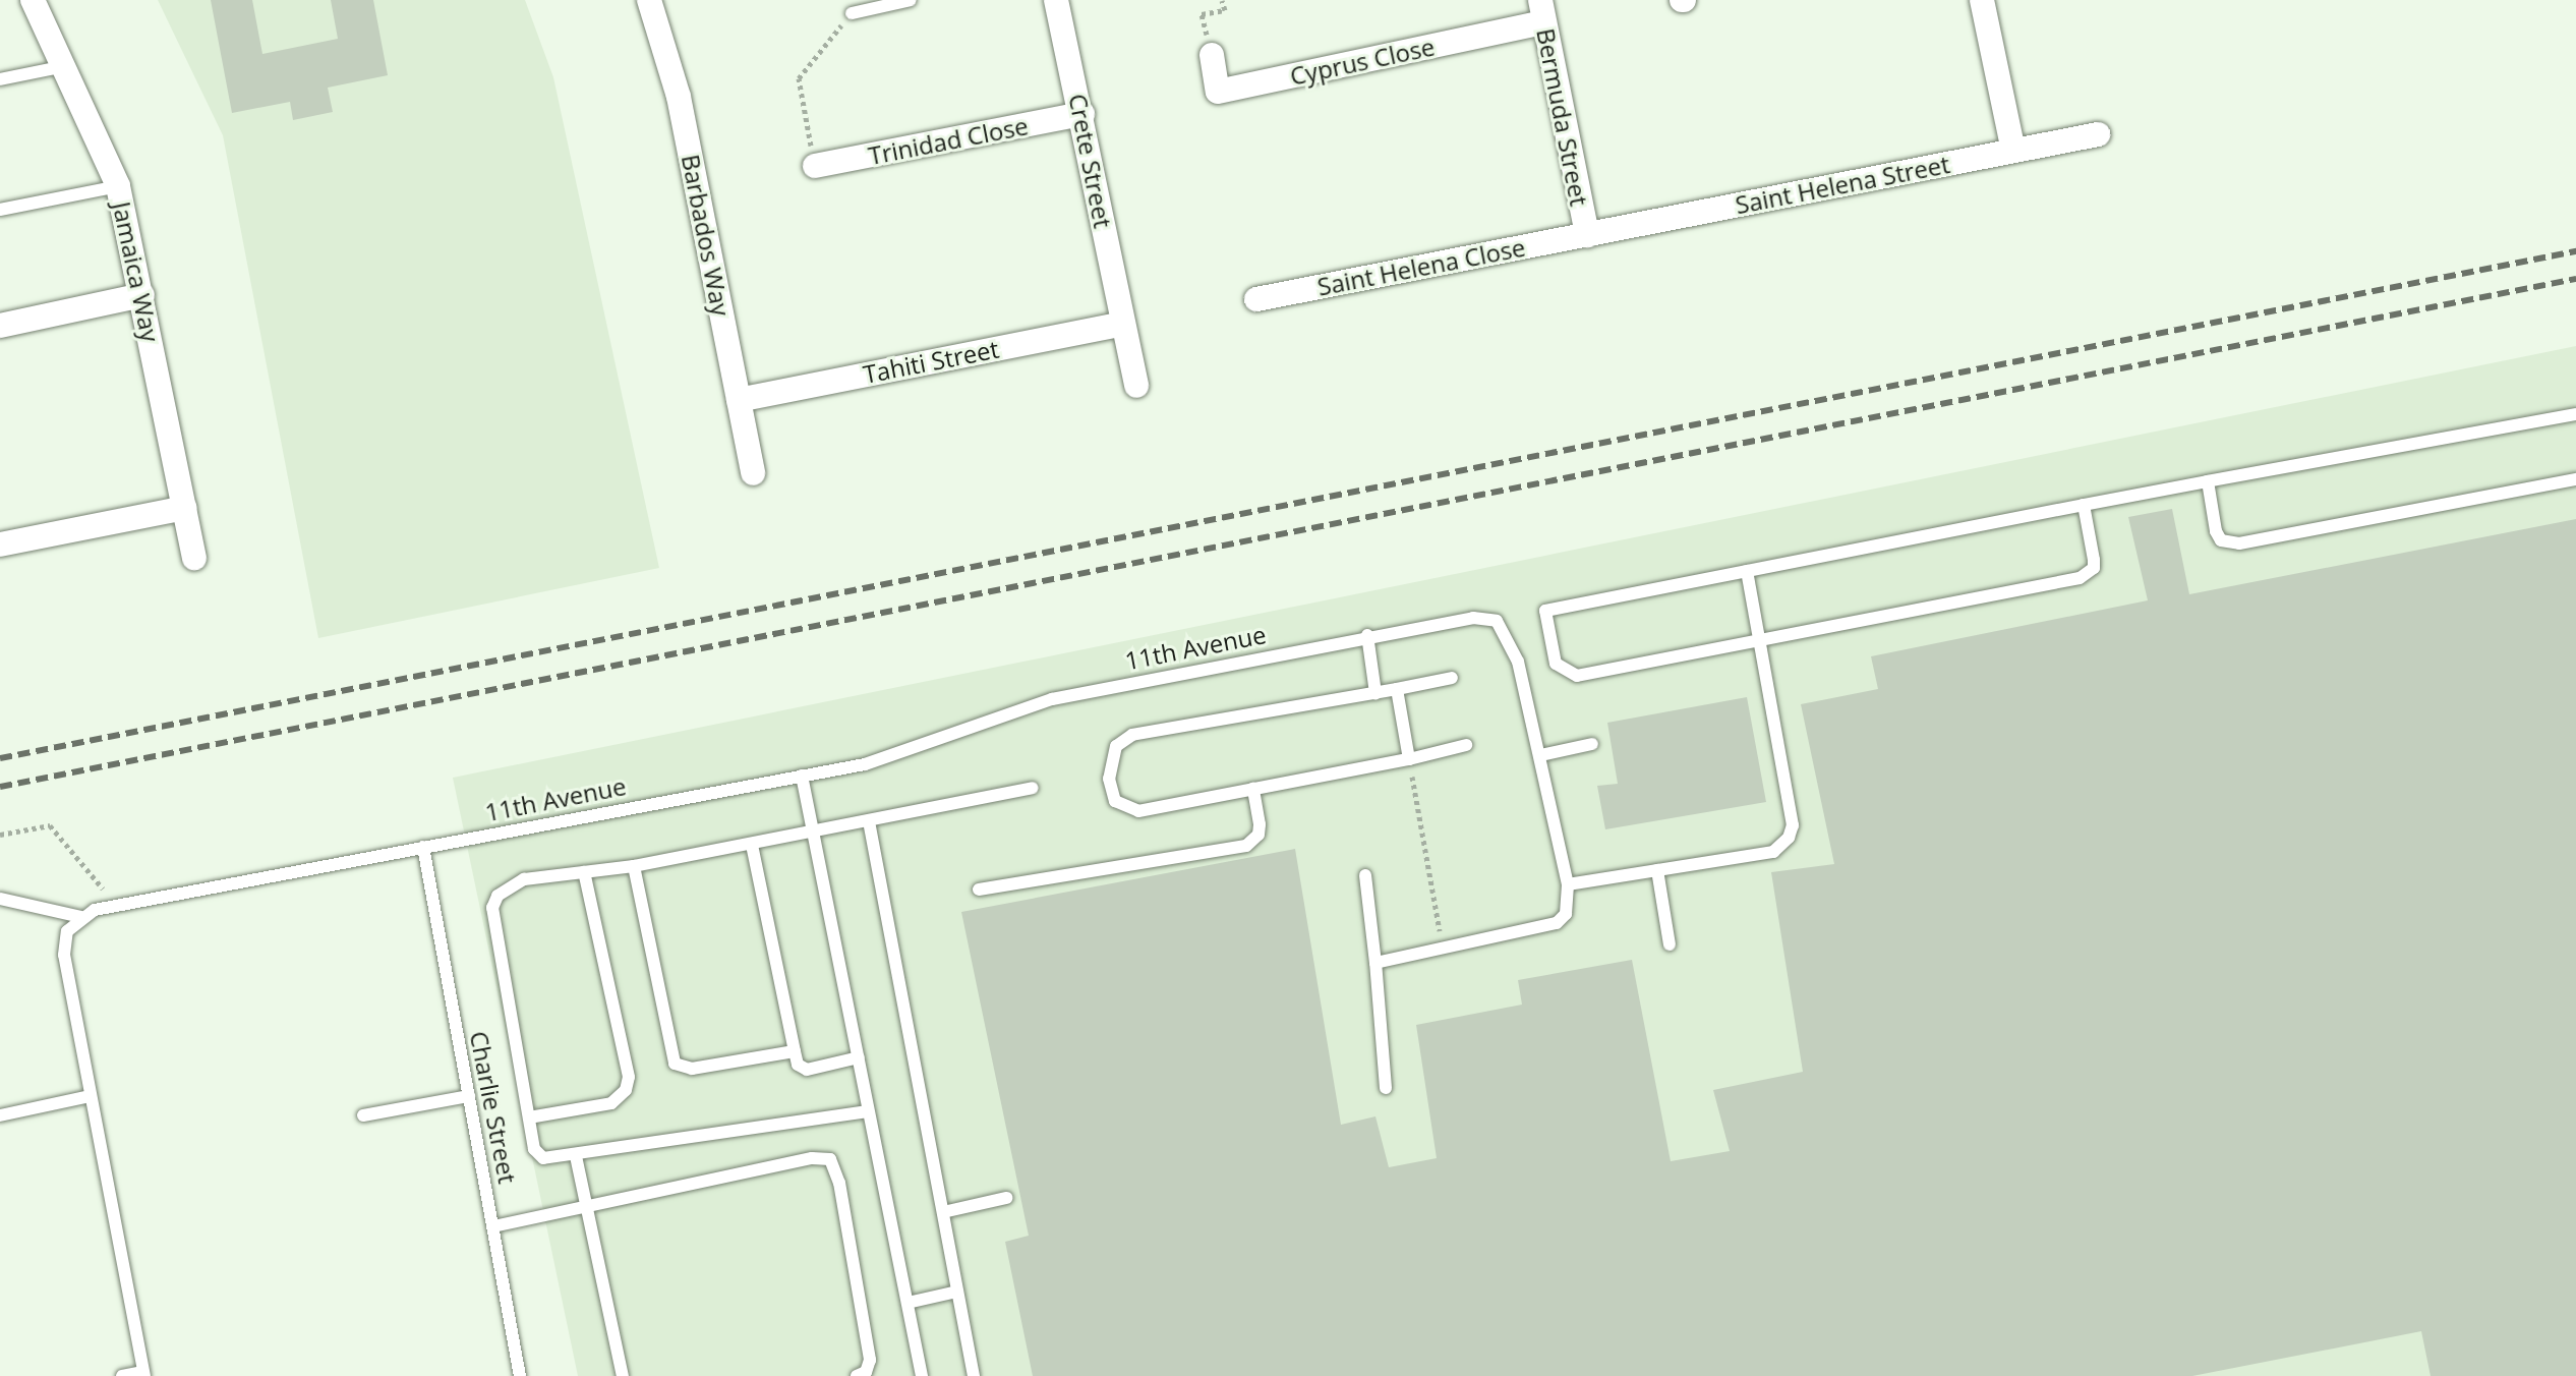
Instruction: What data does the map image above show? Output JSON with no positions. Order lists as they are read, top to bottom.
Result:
{
  "streets": {
    "street": [
      "Cyprus Close",
      "Bermuda Street",
      "Trinidad Close",
      "Crete Street",
      "Saint Helena Street",
      "Barbados Way",
      "Saint Helena Close",
      "Jamaica Way",
      "Tahiti Street"
    ],
    "lane": ["11th Avenue", "Charlie Street"]
  },
  "crossings": [
    ["Cyprus Close", "Bermuda Street"],
    ["Bermuda Street", "Saint Helena Street"],
    ["Bermuda Street", "Saint Helena Close"],
    ["Trinidad Close", "Crete Street"],
    ["Crete Street", "Tahiti Street"],
    ["Saint Helena Street", "Saint Helena Close"],
    ["Barbados Way", "Tahiti Street"],
    ["11th Avenue", "Charlie Street"]
  ]
}
